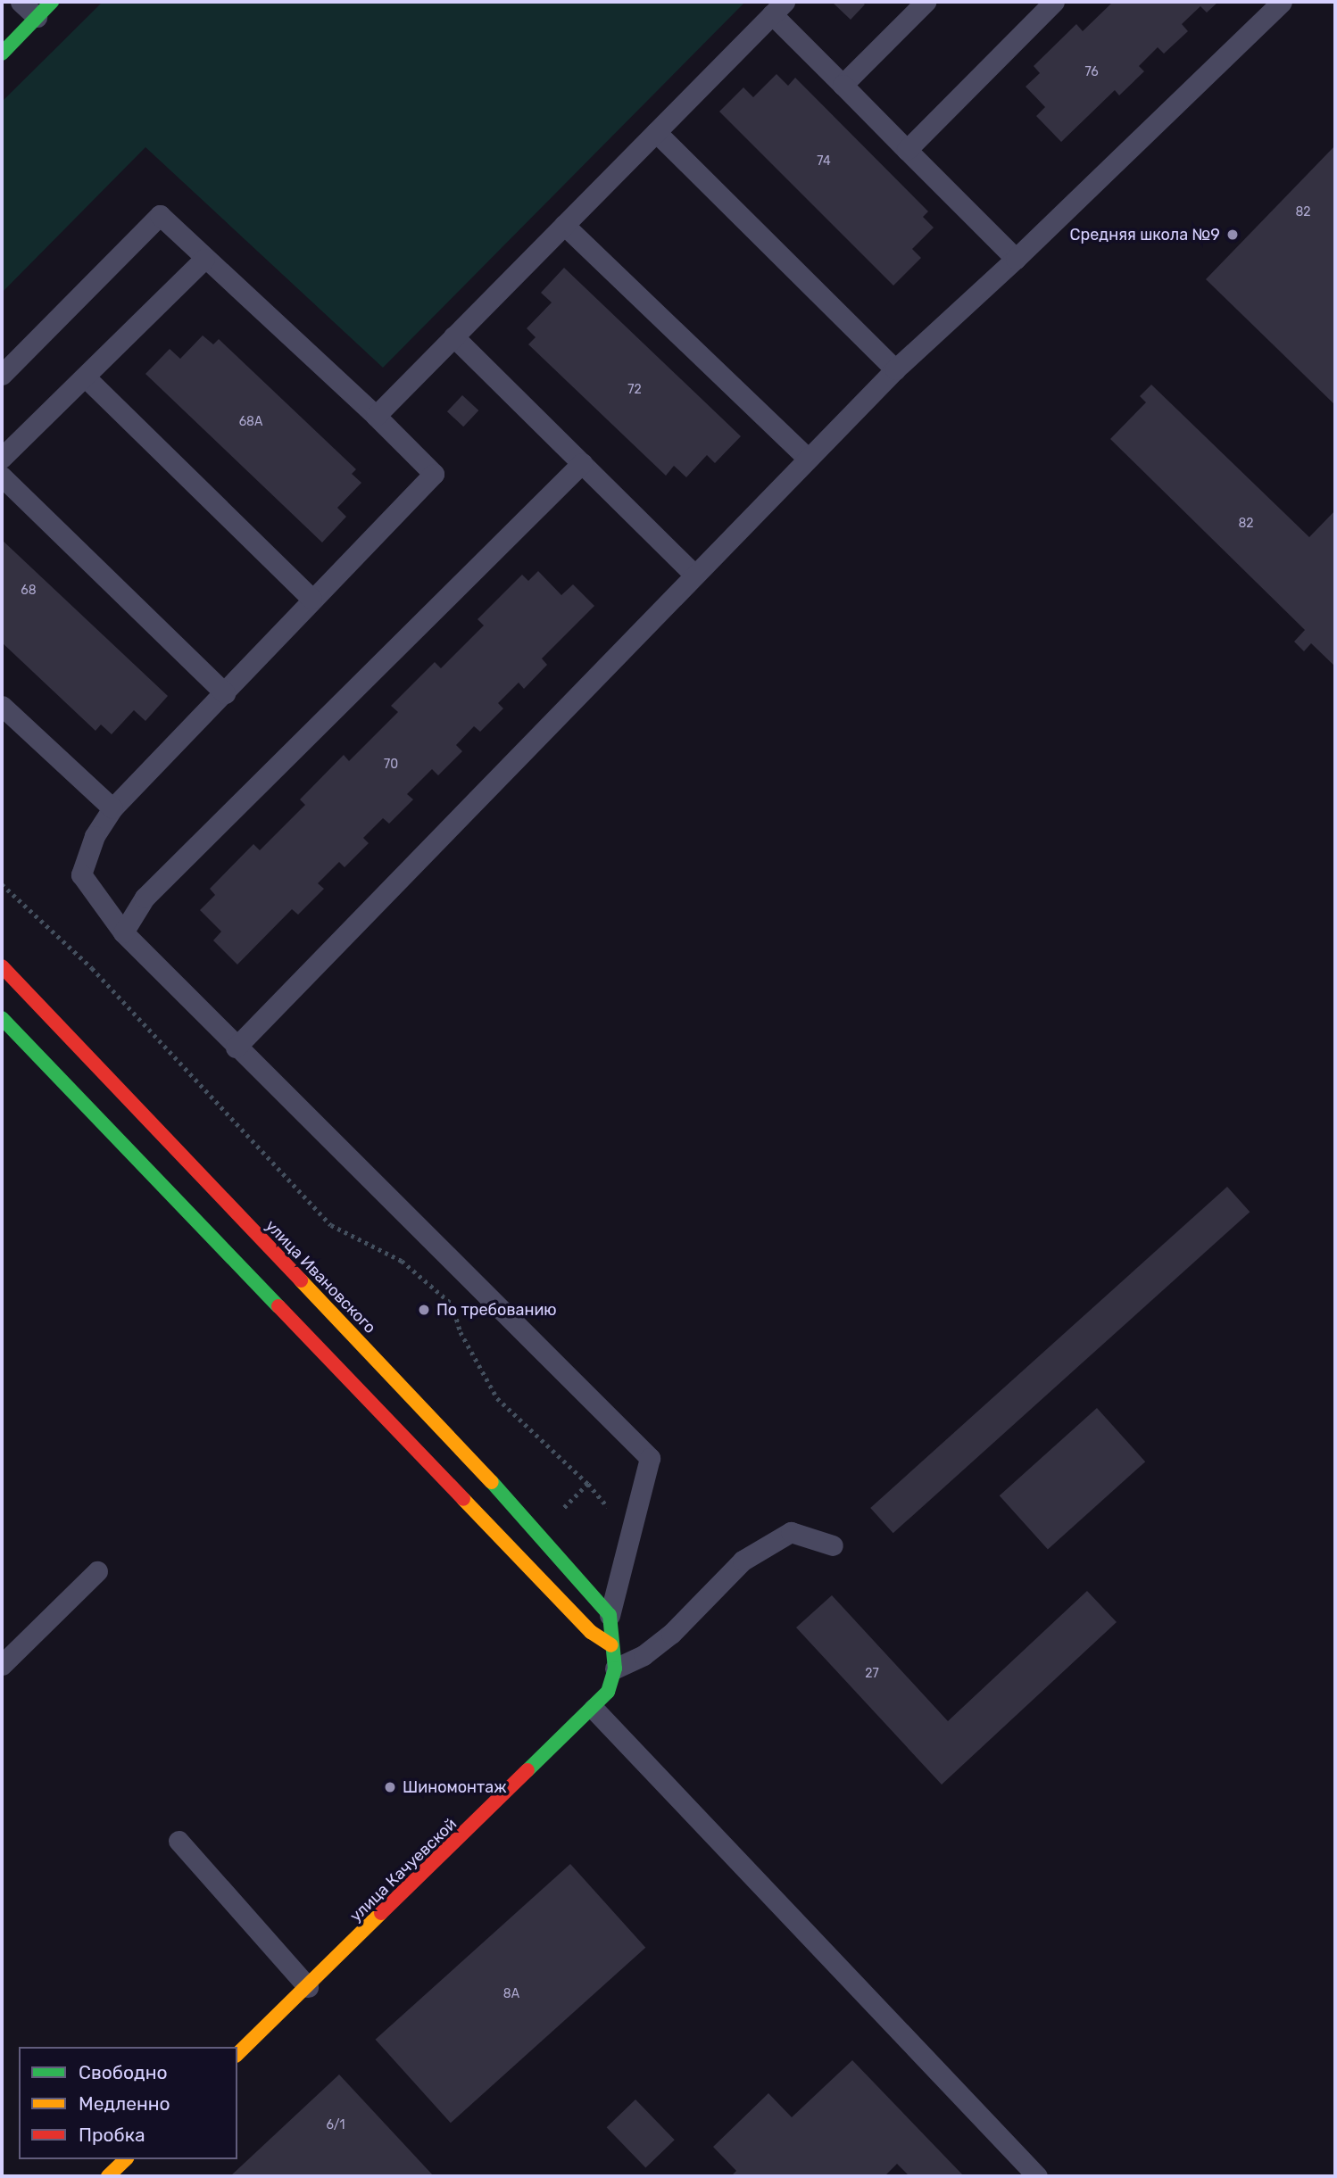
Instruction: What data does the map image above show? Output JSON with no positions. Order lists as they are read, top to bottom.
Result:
{
  "streets": {
    "street": ["улица Ивановского", "улица Качуевской"]
  },
  "places": ["Средняя школа №9", "По требованию", "Шиномонтаж"],
  "house_numbers": [
    "76",
    "74",
    "82",
    "72",
    "68А",
    "82",
    "68",
    "70",
    "27",
    "8А",
    "6/1"
  ],
  "legend": ["Свободно", "Медленно", "Пробка"]
}
